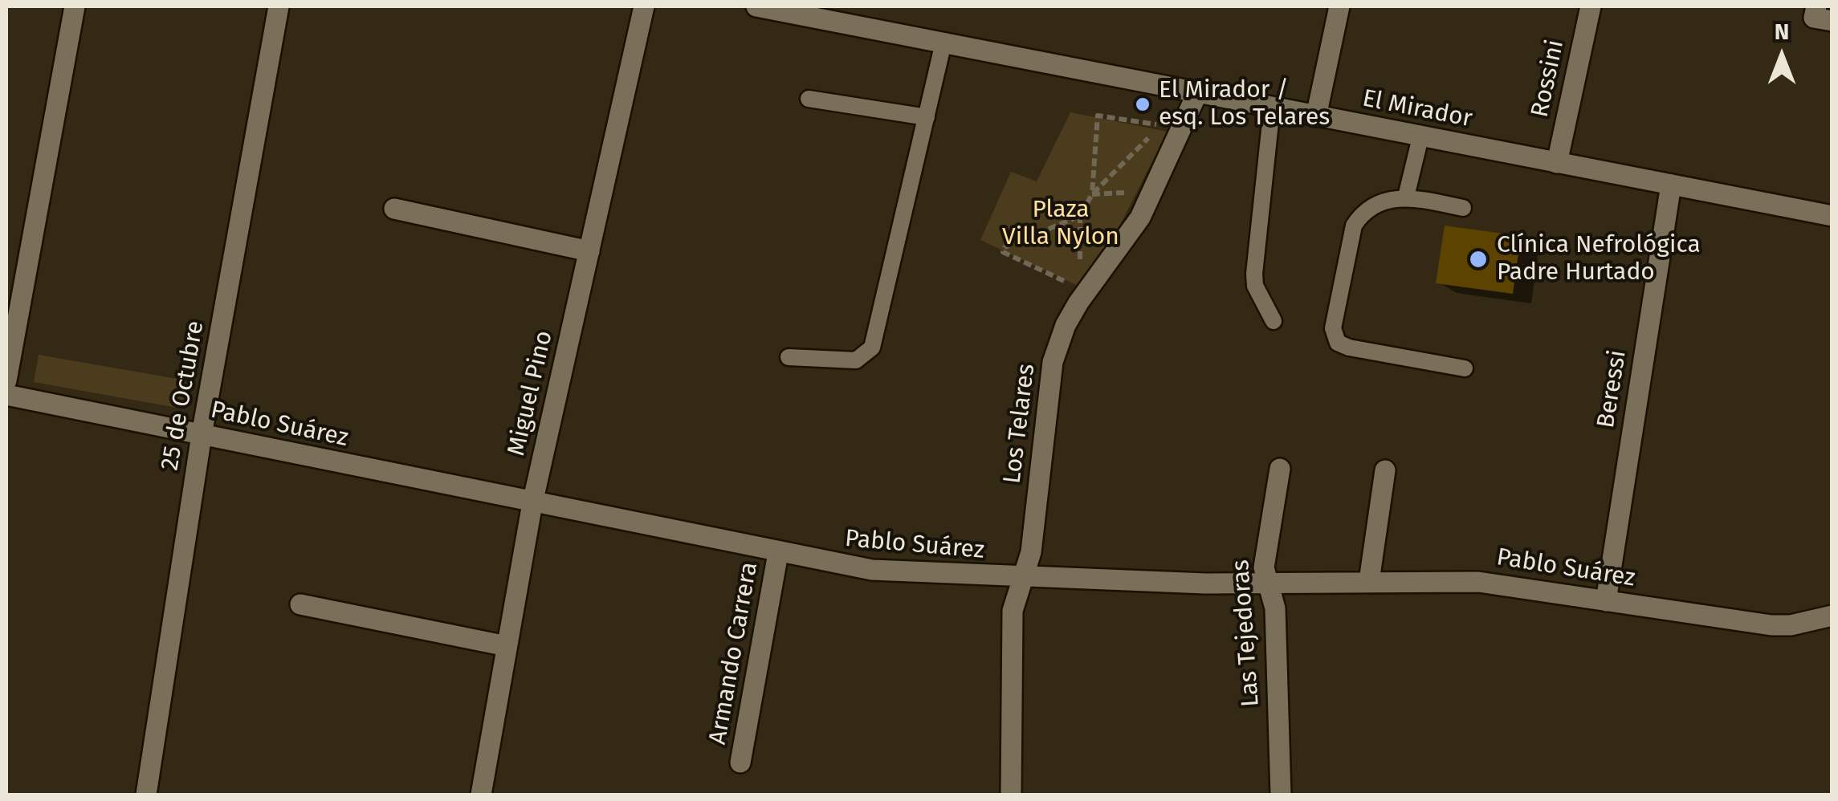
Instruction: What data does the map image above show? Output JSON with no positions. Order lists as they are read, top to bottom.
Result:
{
  "streets": {
    "street": [
      "Rossini",
      "El Mirador",
      "Beressi",
      "Miguel Pino",
      "25 de Octubre",
      "Los Telares",
      "Pablo Suárez",
      "Las Tejedoras",
      "Armando Carrera"
    ]
  },
  "crossings": [
    ["Rossini", "El Mirador"],
    ["El Mirador", "Beressi"],
    ["El Mirador", "Los Telares"],
    ["Beressi", "Pablo Suárez"],
    ["Miguel Pino", "Pablo Suárez"],
    ["25 de Octubre", "Pablo Suárez"],
    ["Los Telares", "Pablo Suárez"],
    ["Pablo Suárez", "Las Tejedoras"],
    ["Pablo Suárez", "Armando Carrera"]
  ],
  "parks": ["Plaza Villa Nylon"],
  "places": ["El Mirador / esq. Los Telares", "Clínica Nefrológica Padre Hurtado"],
  "north": "top"
}
